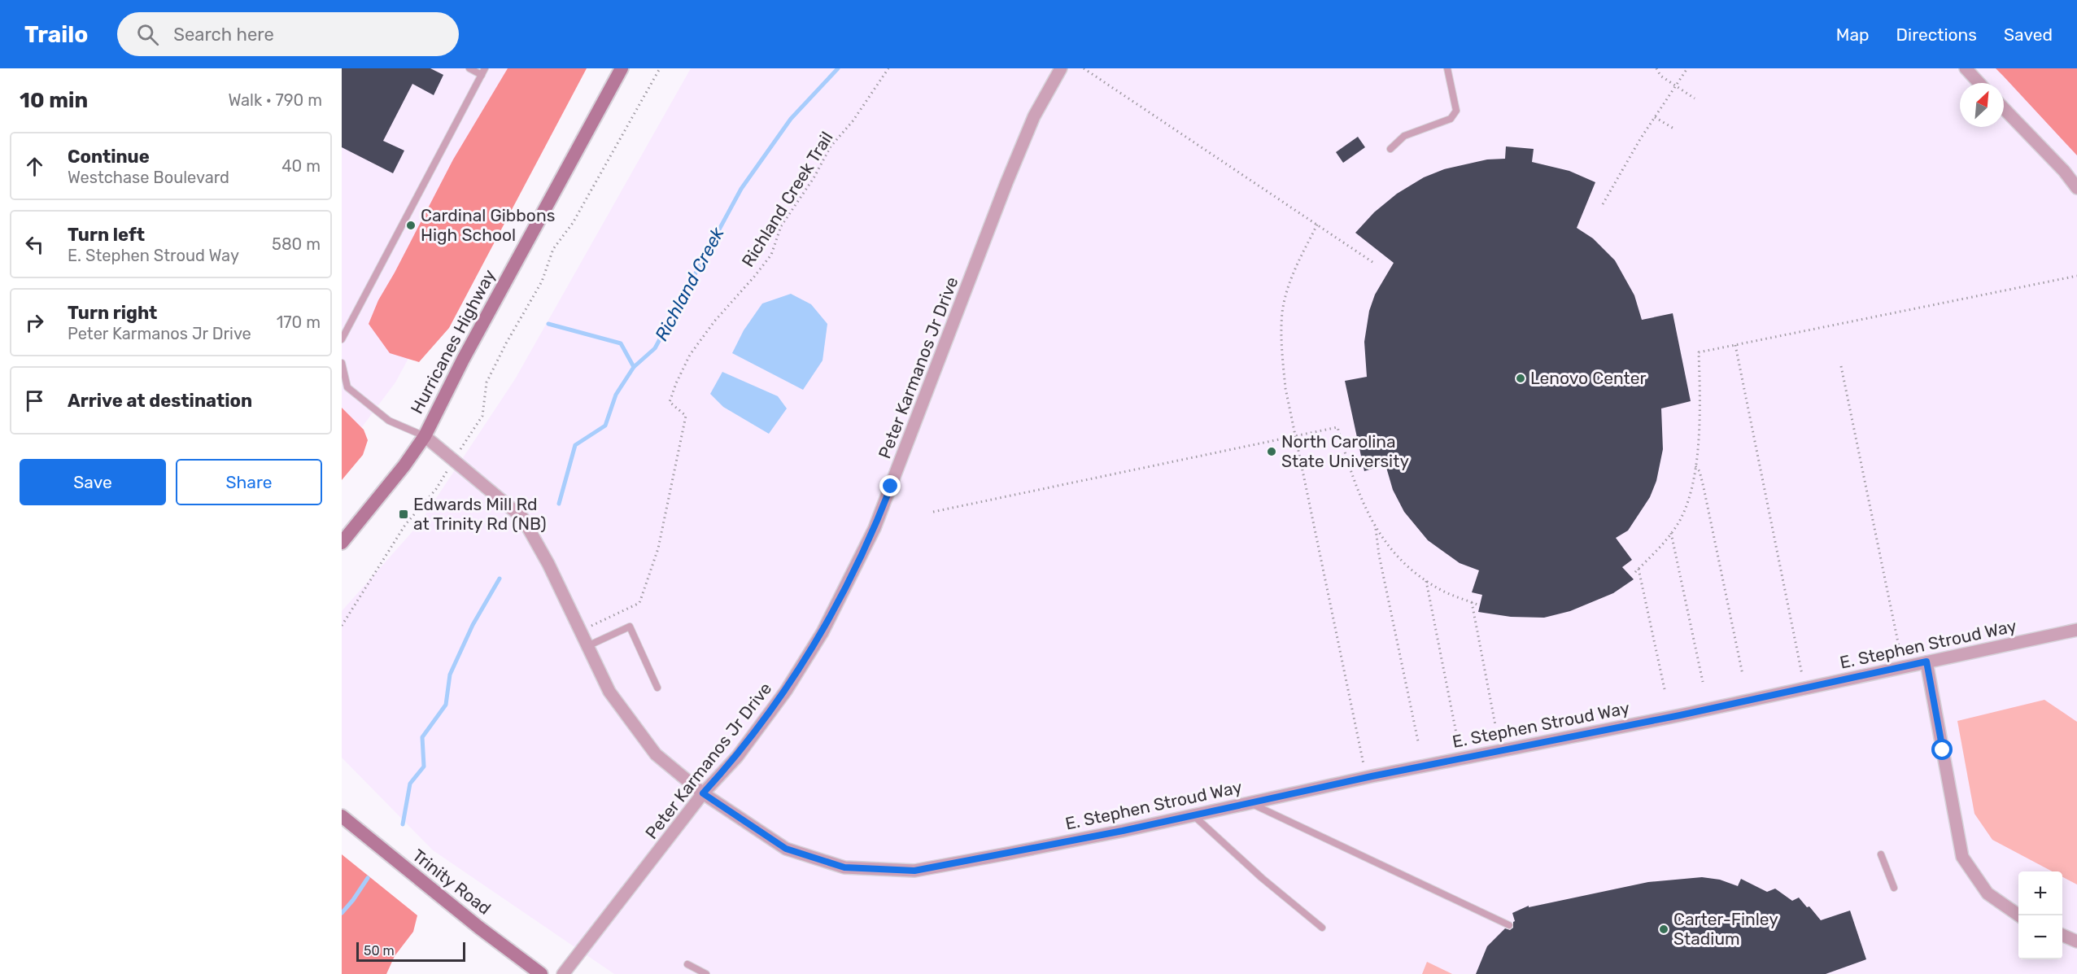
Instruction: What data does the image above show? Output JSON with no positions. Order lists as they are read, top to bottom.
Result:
{
  "streets": {
    "main road": ["Hurricanes Highway", "Trinity Road"],
    "street": ["Peter Karmanos Jr Drive", "E. Stephen Stroud Way"],
    "path": ["Richland Creek Trail"]
  },
  "crossings": [
    ["Hurricanes Highway", "E. Stephen Stroud Way"],
    ["Peter Karmanos Jr Drive", "E. Stephen Stroud Way"]
  ],
  "water": ["Richland Creek"],
  "places": {
    "other": [
      "Cardinal Gibbons High School",
      "Lenovo Center",
      "North Carolina State University",
      "Carter-Finley Stadium"
    ],
    "transit": ["Edwards Mill Rd at Trinity Rd (NB)"]
  },
  "scale_bar": "50 m",
  "north": "top right",
  "page": {
    "header": "Trailo",
    "search": "Search here",
    "nav": ["Map", "Directions", "Saved"],
    "heading": ["10 min", "Walk · 790 m"],
    "list": [
      ["Continue", "Westchase Boulevard", "40 m"],
      ["Turn left", "E. Stephen Stroud Way", "580 m"],
      ["Turn right", "Peter Karmanos Jr Drive", "170 m"],
      "Arrive at destination"
    ],
    "buttons": ["Save", "Share"],
    "map_buttons": ["+", "−"],
    "scale": "50 m"
  }
}
